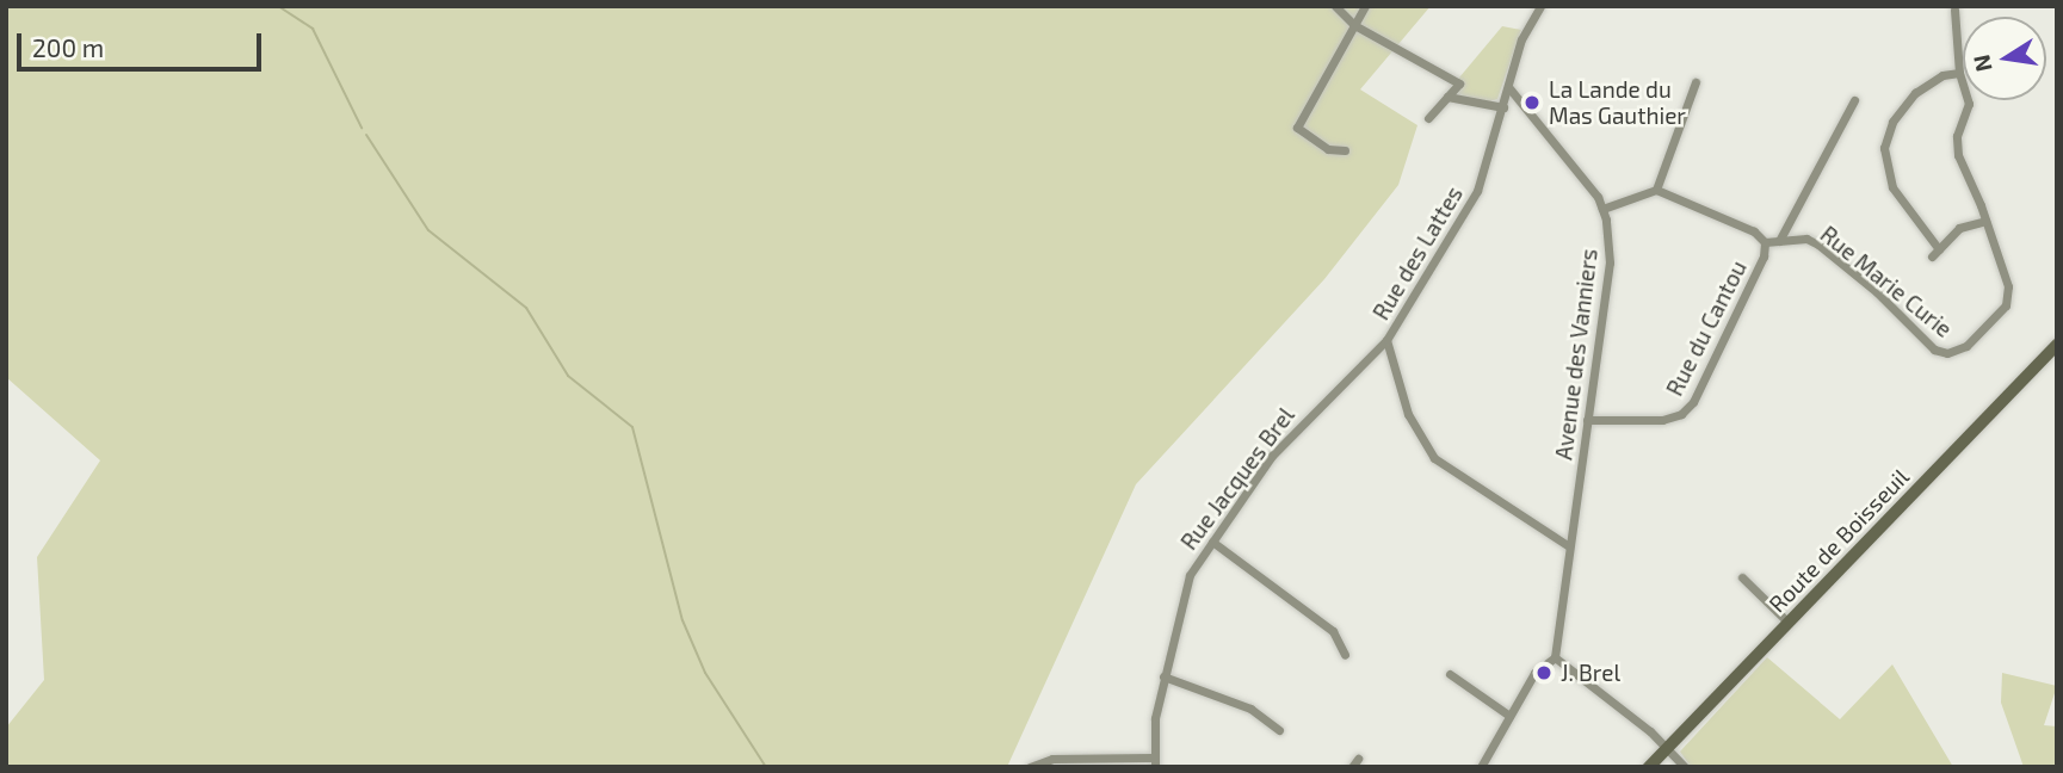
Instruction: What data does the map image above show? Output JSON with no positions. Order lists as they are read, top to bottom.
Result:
{
  "streets": {
    "main road": ["Route de Boisseuil"],
    "street": [
      "Rue des Lattes",
      "Rue Marie Curie",
      "Rue du Cantou",
      "Avenue des Vanniers",
      "Rue Jacques Brel"
    ]
  },
  "crossings": [
    ["Rue des Lattes", "Avenue des Vanniers"],
    ["Rue des Lattes", "Rue Jacques Brel"],
    ["Rue Marie Curie", "Rue du Cantou"],
    ["Rue du Cantou", "Avenue des Vanniers"]
  ],
  "places": ["La Lande du Mas Gauthier", "J. Brel"],
  "scale_bar": "200 m",
  "north": "left"
}
